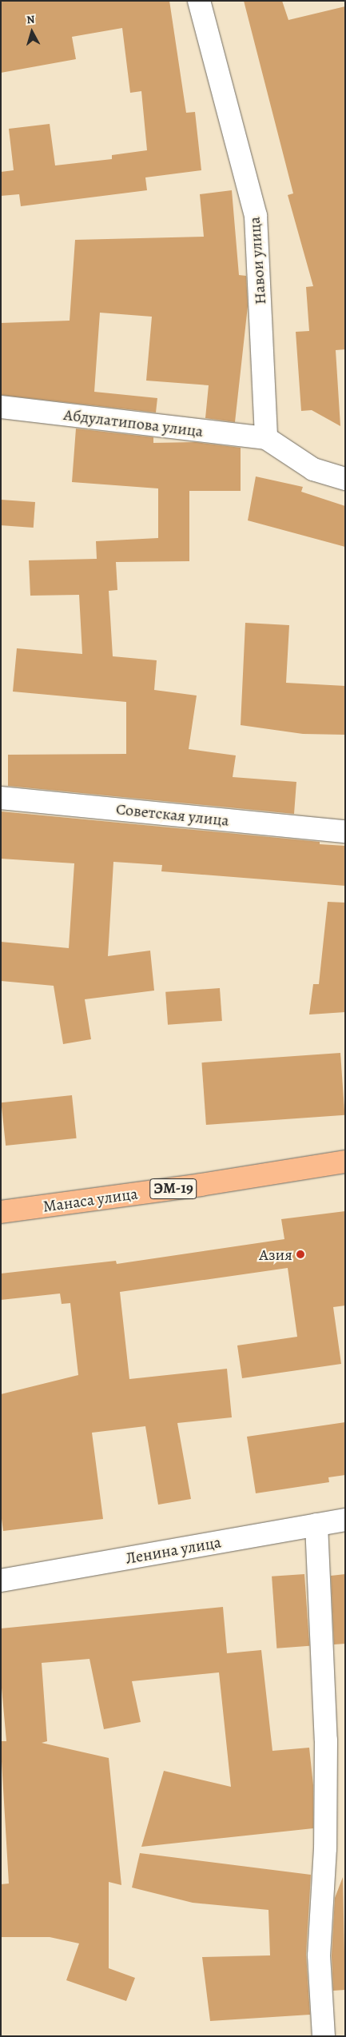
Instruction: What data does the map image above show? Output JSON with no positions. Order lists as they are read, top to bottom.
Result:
{
  "streets": {
    "main road": ["ЭМ-19", "Манаса улица"],
    "street": [
      "Навои улица",
      "Абдулатипова улица",
      "Советская улица",
      "Ленина улица"
    ]
  },
  "crossings": [
    ["Навои улица", "Абдулатипова улица"]
  ],
  "places": ["Азия"],
  "north": "top"
}
